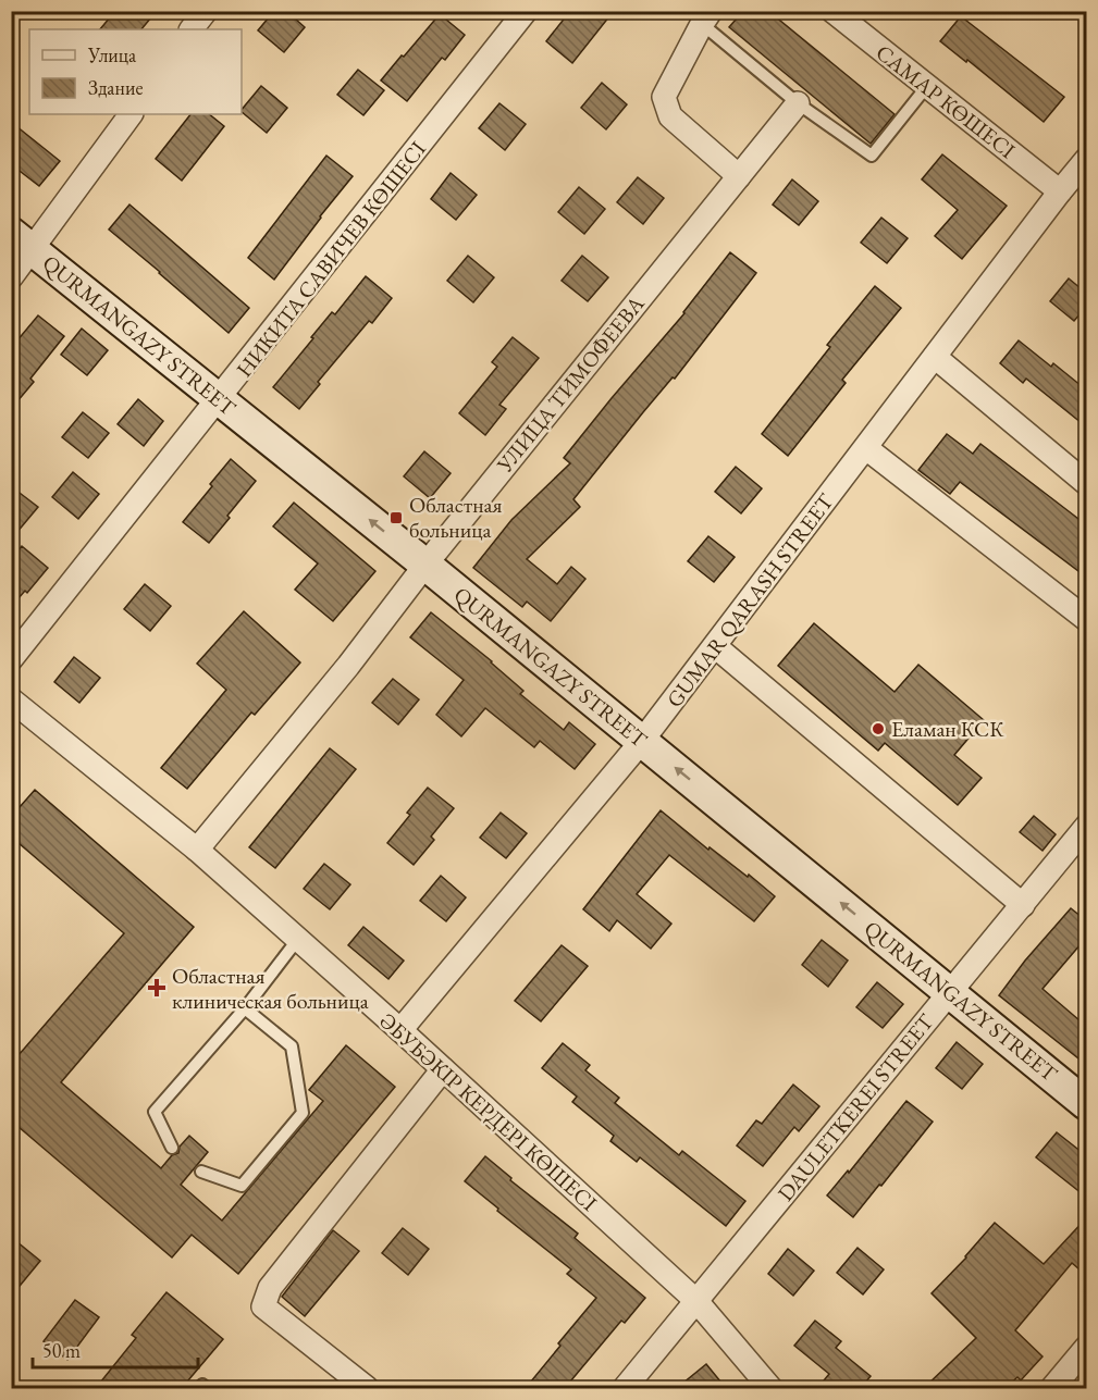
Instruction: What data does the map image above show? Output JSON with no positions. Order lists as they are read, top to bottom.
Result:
{
  "streets": {
    "street": [
      "САМАР КӨШЕСІ",
      "НИКИТА САВИЧЕВ КӨШЕСІ",
      "QURMANGAZY STREET",
      "УЛИЦА ТИМОФЕЕВА",
      "GUMAR QARASH STREET",
      "DAULETKEREI STREET",
      "ӘБУБӘКІР КЕРДЕРІ КӨШЕСІ"
    ]
  },
  "crossings": [
    ["САМАР КӨШЕСІ", "GUMAR QARASH STREET"],
    ["НИКИТА САВИЧЕВ КӨШЕСІ", "QURMANGAZY STREET"],
    ["QURMANGAZY STREET", "УЛИЦА ТИМОФЕЕВА"],
    ["QURMANGAZY STREET", "GUMAR QARASH STREET"],
    ["QURMANGAZY STREET", "DAULETKEREI STREET"],
    ["УЛИЦА ТИМОФЕЕВА", "ӘБУБӘКІР КЕРДЕРІ КӨШЕСІ"],
    ["GUMAR QARASH STREET", "ӘБУБӘКІР КЕРДЕРІ КӨШЕСІ"],
    ["DAULETKEREI STREET", "ӘБУБӘКІР КЕРДЕРІ КӨШЕСІ"]
  ],
  "places": {
    "transit": ["Областная больница"],
    "other": ["Еламан КСК"],
    "health": ["Областная клиническая больница"]
  },
  "legend": ["Улица", "Здание"],
  "scale_bar": "50 m"
}
